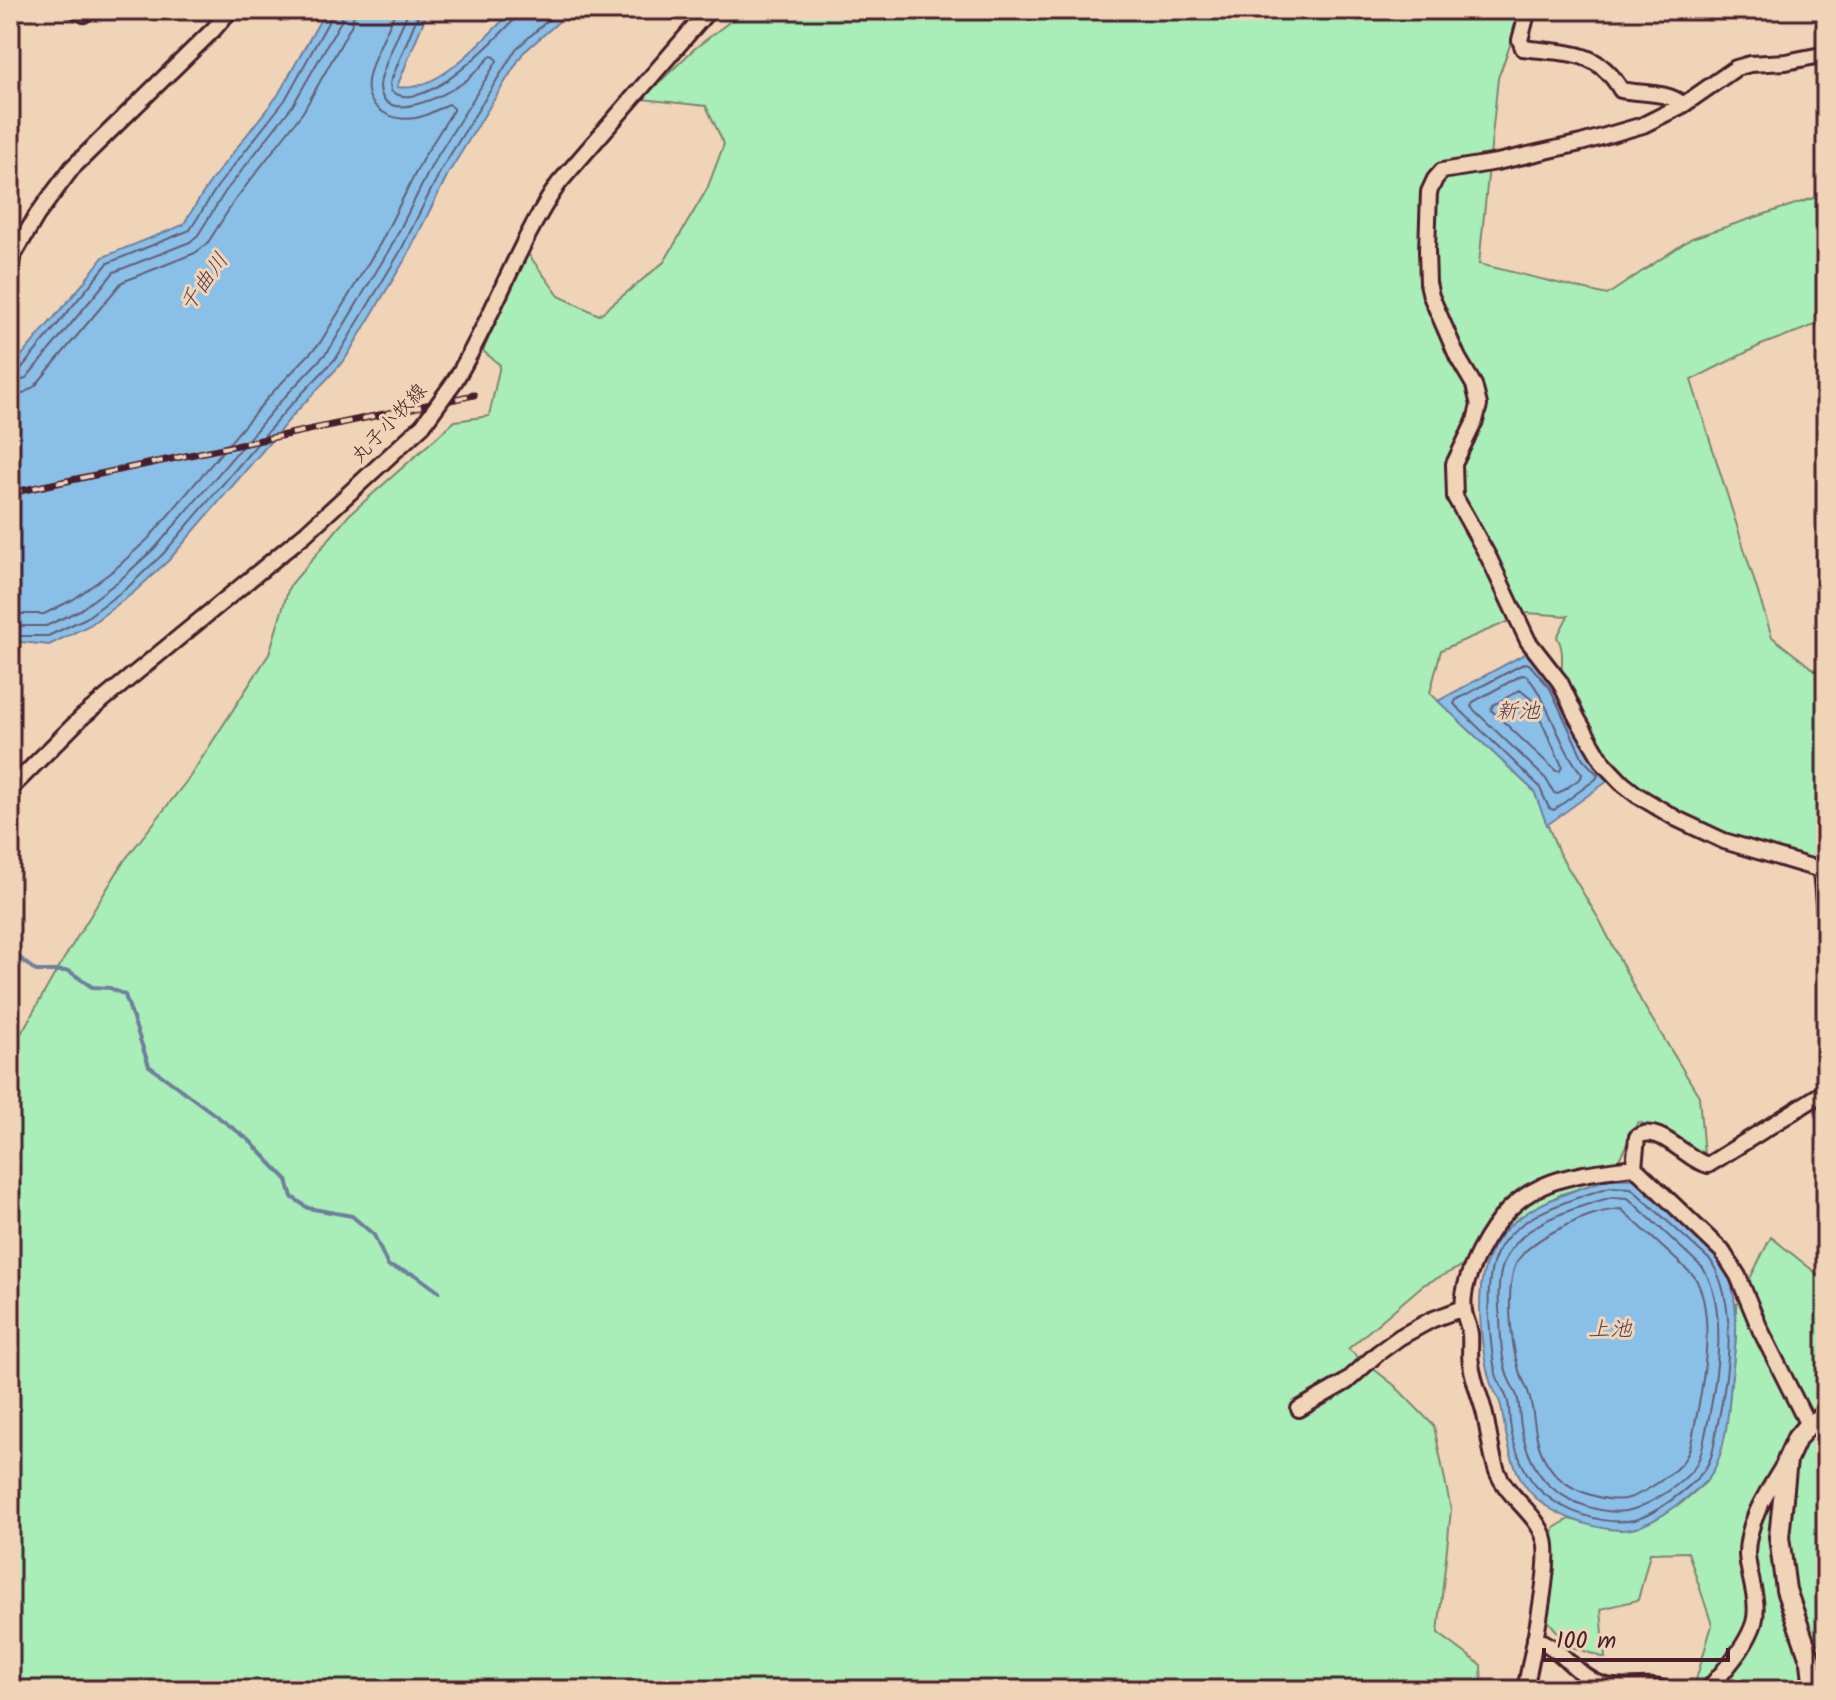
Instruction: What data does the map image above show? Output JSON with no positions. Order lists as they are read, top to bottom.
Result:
{
  "streets": {
    "street": ["丸子小牧線"]
  },
  "water": ["千曲川", "新池", "上池"],
  "scale_bar": "100 m"
}
